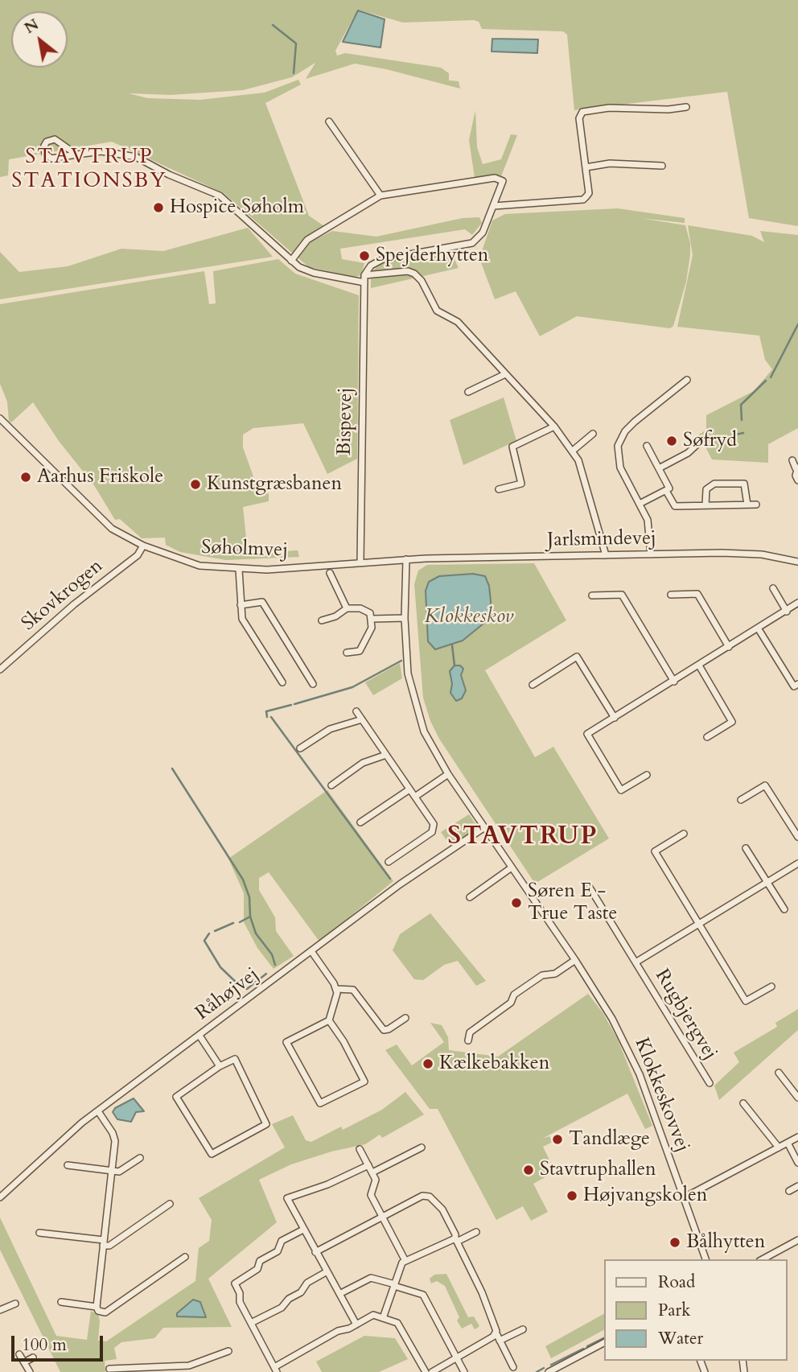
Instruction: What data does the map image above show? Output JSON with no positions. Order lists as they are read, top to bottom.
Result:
{
  "streets": {
    "street": [
      "Bispevej",
      "Jarlsmindevej",
      "Søholmvej",
      "Skovkrogen",
      "Råhøjvej",
      "Rugbjergvej",
      "Klokkeskovvej"
    ]
  },
  "crossings": [
    ["Bispevej", "Søholmvej"],
    ["Jarlsmindevej", "Søholmvej"],
    ["Jarlsmindevej", "Klokkeskovvej"],
    ["Søholmvej", "Skovkrogen"],
    ["Søholmvej", "Klokkeskovvej"],
    ["Råhøjvej", "Klokkeskovvej"]
  ],
  "districts": ["STAVTRUP STATIONSBY", "STAVTRUP"],
  "parks": ["Klokkeskov"],
  "places": [
    "Hospice Søholm",
    "Spejderhytten",
    "Søfryd",
    "Aarhus Friskole",
    "Kunstgræsbanen",
    "Søren E - True Taste",
    "Kælkebakken",
    "Tandlæge",
    "Stavtruphallen",
    "Højvangskolen",
    "Bålhytten"
  ],
  "legend": ["Road", "Park", "Water"],
  "scale_bar": "100 m",
  "north": "top left"
}
